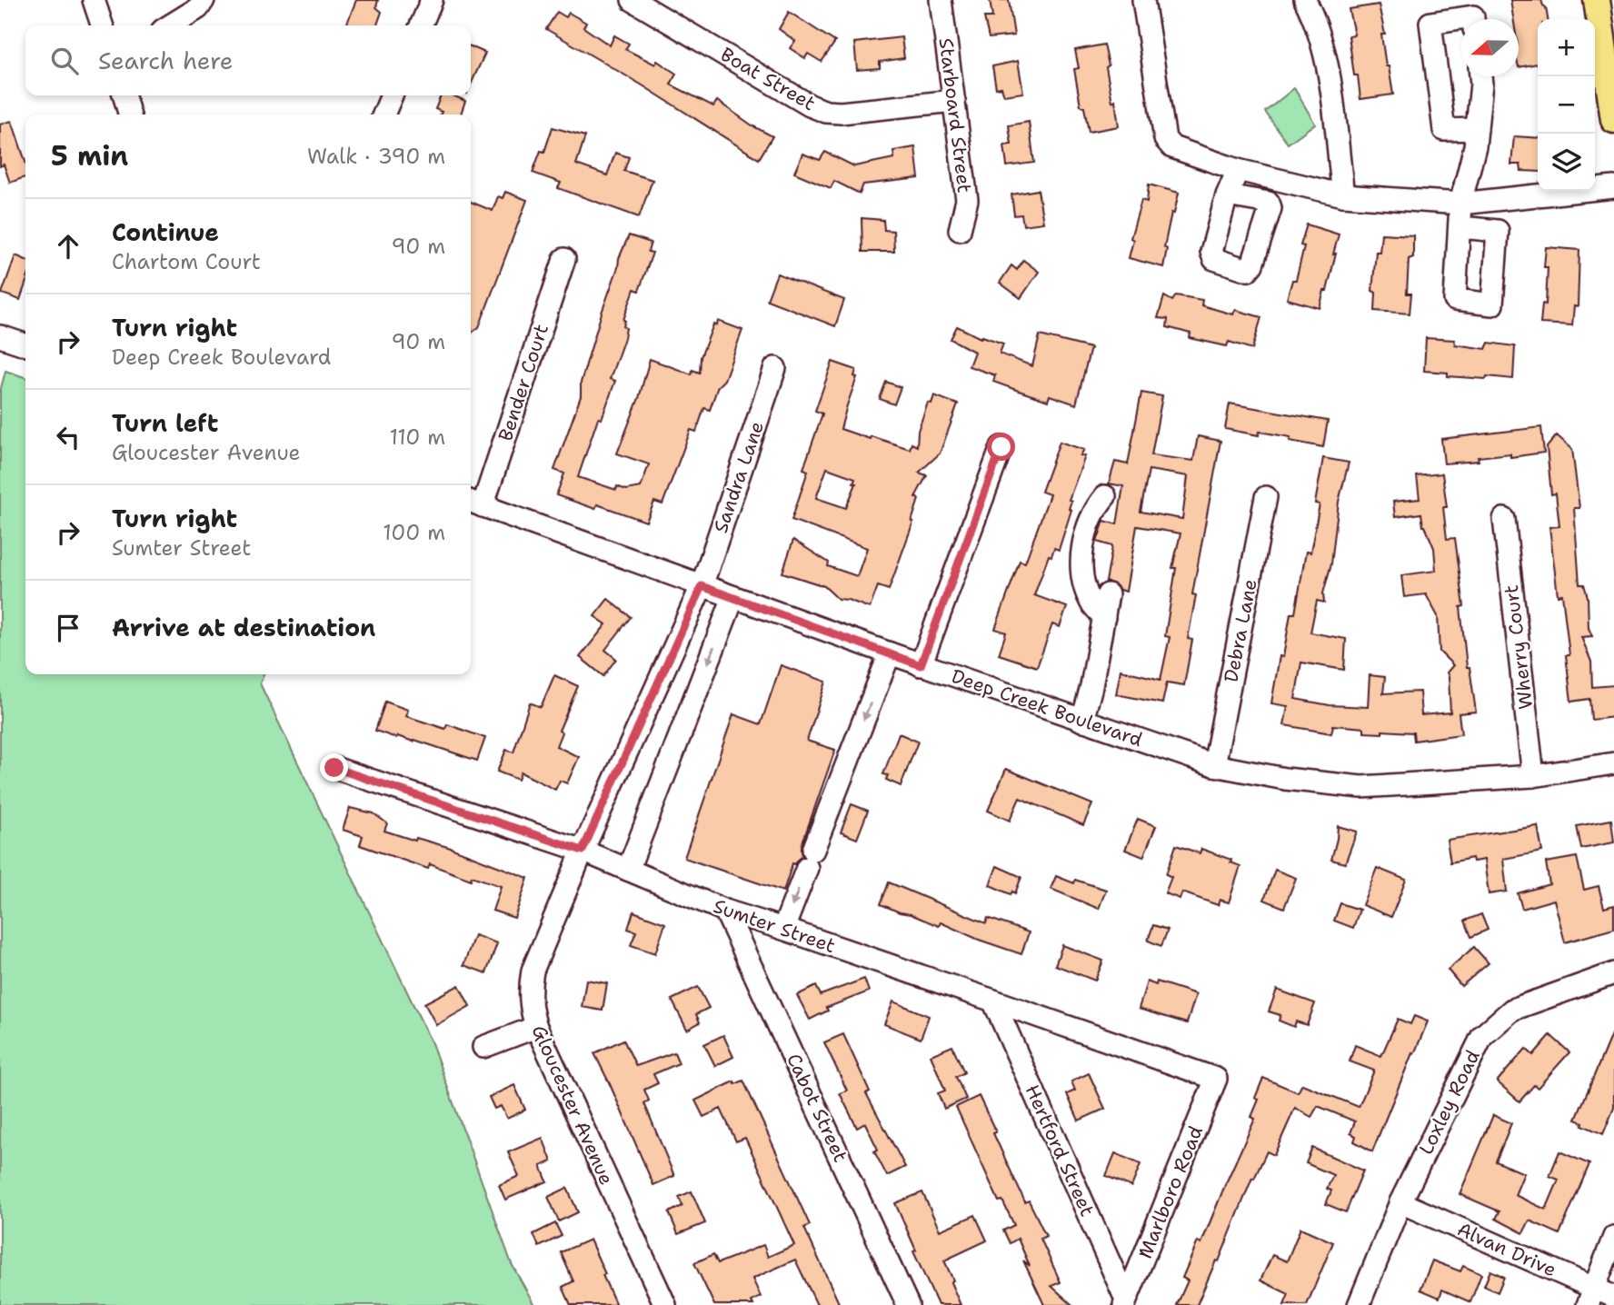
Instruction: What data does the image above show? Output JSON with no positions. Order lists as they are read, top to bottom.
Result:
{
  "streets": {
    "street": [
      "Boat Street",
      "Starboard Street",
      "Bender Court",
      "Sandra Lane",
      "Debra Lane",
      "Wherry Court",
      "Deep Creek Boulevard",
      "Sumter Street",
      "Loxley Road",
      "Gloucester Avenue",
      "Cabot Street",
      "Hertford Street",
      "Marlboro Road",
      "Alvan Drive"
    ]
  },
  "crossings": [
    ["Boat Street", "Starboard Street"],
    ["Bender Court", "Deep Creek Boulevard"],
    ["Sandra Lane", "Deep Creek Boulevard"],
    ["Sandra Lane", "Gloucester Avenue"],
    ["Debra Lane", "Deep Creek Boulevard"],
    ["Wherry Court", "Deep Creek Boulevard"],
    ["Deep Creek Boulevard", "Gloucester Avenue"],
    ["Sumter Street", "Gloucester Avenue"],
    ["Sumter Street", "Cabot Street"],
    ["Sumter Street", "Hertford Street"],
    ["Sumter Street", "Marlboro Road"],
    ["Loxley Road", "Alvan Drive"],
    ["Hertford Street", "Marlboro Road"]
  ],
  "north": "left",
  "page": {
    "map_buttons": ["+", "−"],
    "search": "Search here",
    "heading": ["5 min", "Walk · 390 m"],
    "list": [
      ["Continue", "Chartom Court", "90 m"],
      ["Turn right", "Deep Creek Boulevard", "90 m"],
      ["Turn left", "Gloucester Avenue", "110 m"],
      ["Turn right", "Sumter Street", "100 m"],
      "Arrive at destination"
    ]
  }
}
